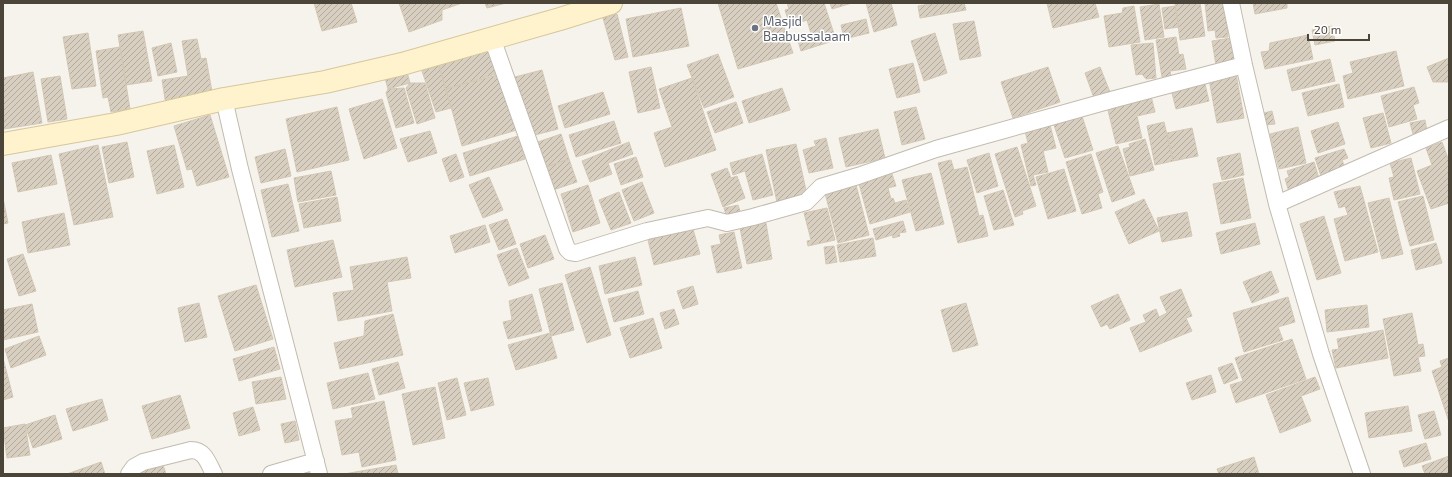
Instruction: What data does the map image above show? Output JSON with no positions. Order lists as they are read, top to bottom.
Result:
{
  "places": ["Masjid Baabussalaam"],
  "scale_bar": "20 m"
}
